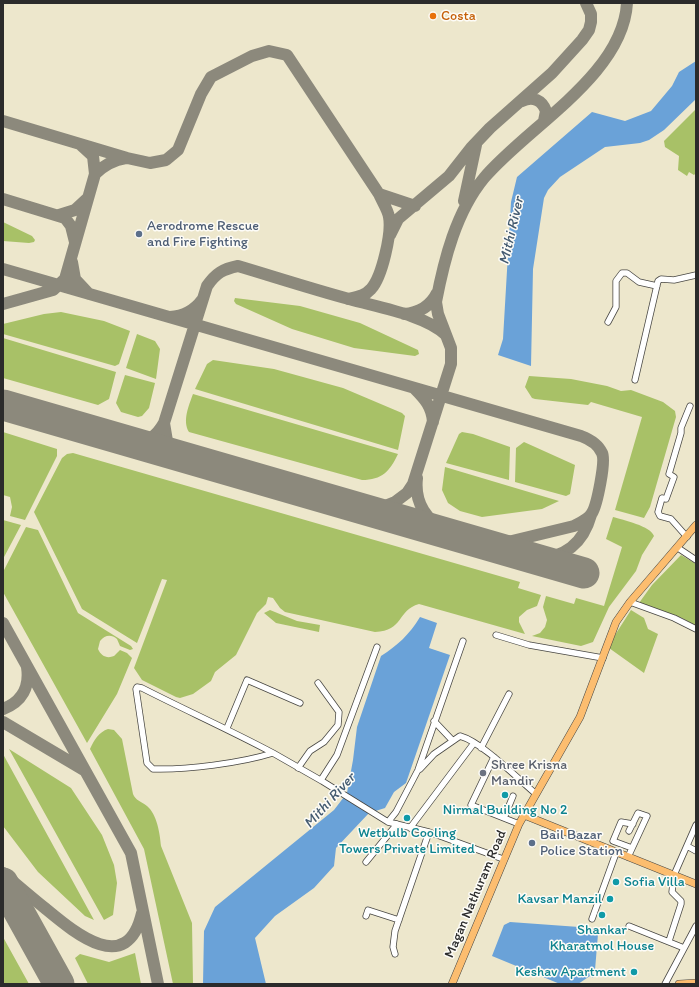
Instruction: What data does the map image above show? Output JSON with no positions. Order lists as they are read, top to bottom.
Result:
{
  "streets": {
    "main road": ["Magan Nathuram Road"]
  },
  "water": ["Mithi River"],
  "places": [
    "Costa",
    "Aerodrome Rescue and Fire Fighting",
    "Shree Krisna Mandir",
    "Nirmal Building No 2",
    "Wetbulb Cooling Towers Private Limited",
    "Bail Bazar Police Station",
    "Sofia Villa",
    "Kavsar Manzil",
    "Shankar Kharatmol House",
    "Keshav Apartment"
  ]
}
